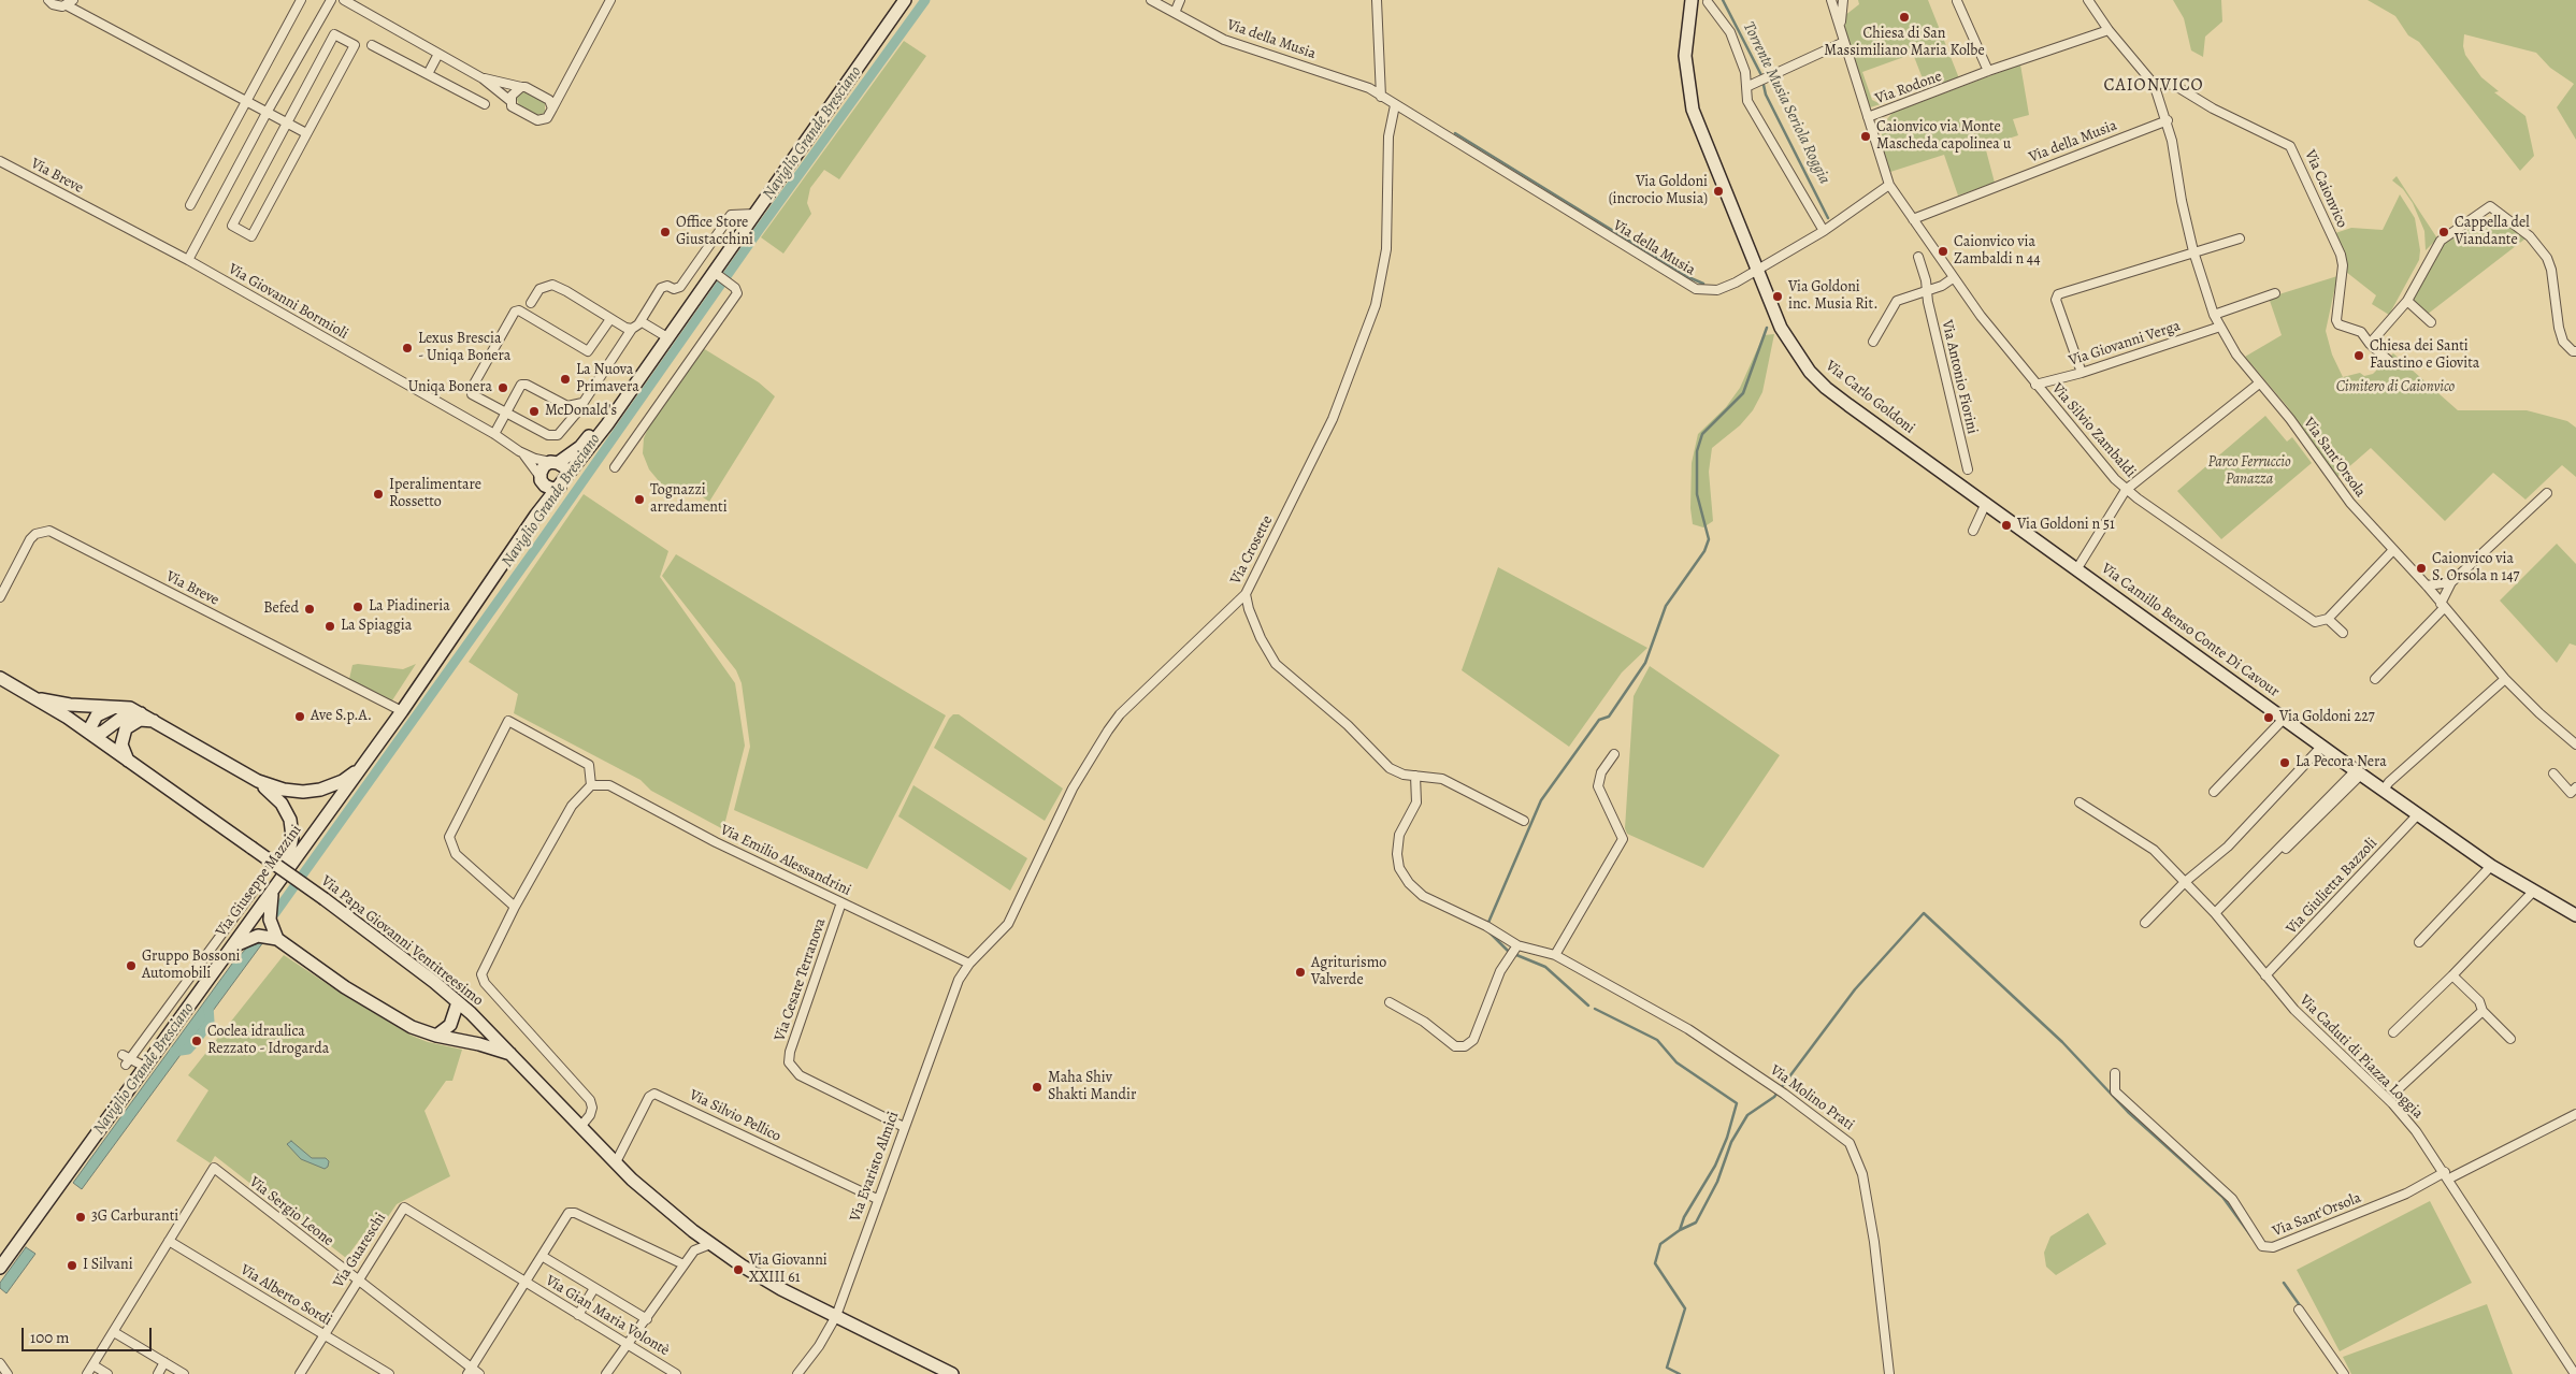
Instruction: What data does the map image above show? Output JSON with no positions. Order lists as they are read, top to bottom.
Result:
{
  "streets": {
    "street": [
      "Via della Musia",
      "Via Rodone",
      "Via Breve",
      "Via Caionvico",
      "Via Giovanni Bormioli",
      "Via Giovanni Verga",
      "Via Antonio Fiorini",
      "Via Carlo Goldoni",
      "Via Silvio Zambaldi",
      "Via Sant'Orsola",
      "Via Crosette",
      "Via Camillo Benso Conte Di Cavour",
      "Via Emilio Alessandrini",
      "Via Giuseppe Mazzini",
      "Via Giulietta Bazzoli",
      "Via Papa Giovanni Ventitreesimo",
      "Via Cesare Terranova",
      "Via Caduti di Piazza Loggia",
      "Via Molino Prati",
      "Via Silvio Pellico",
      "Via Evaristo Almici",
      "Via Sergio Leone",
      "Via Guareschi",
      "Via Alberto Sordi",
      "Via Gian Maria Volontè"
    ]
  },
  "crossings": [
    ["Via della Musia", "Via Carlo Goldoni"],
    ["Via della Musia", "Via Silvio Zambaldi"],
    ["Via della Musia", "Via Sant'Orsola"],
    ["Via della Musia", "Via Crosette"],
    ["Via Rodone", "Via Sant'Orsola"],
    ["Via Breve", "Via Giovanni Bormioli"],
    ["Via Breve", "Via Giuseppe Mazzini"],
    ["Via Caionvico", "Via Sant'Orsola"],
    ["Via Giovanni Verga", "Via Silvio Zambaldi"],
    ["Via Giovanni Verga", "Via Sant'Orsola"],
    ["Via Carlo Goldoni", "Via Camillo Benso Conte Di Cavour"],
    ["Via Sant'Orsola", "Via Caduti di Piazza Loggia"],
    ["Via Crosette", "Via Emilio Alessandrini"],
    ["Via Crosette", "Via Evaristo Almici"],
    ["Via Camillo Benso Conte Di Cavour", "Via Giulietta Bazzoli"],
    ["Via Emilio Alessandrini", "Via Cesare Terranova"],
    ["Via Emilio Alessandrini", "Via Evaristo Almici"],
    ["Via Giulietta Bazzoli", "Via Caduti di Piazza Loggia"],
    ["Via Papa Giovanni Ventitreesimo", "Via Silvio Pellico"],
    ["Via Papa Giovanni Ventitreesimo", "Via Evaristo Almici"],
    ["Via Cesare Terranova", "Via Evaristo Almici"],
    ["Via Silvio Pellico", "Via Evaristo Almici"],
    ["Via Sergio Leone", "Via Guareschi"],
    ["Via Sergio Leone", "Via Alberto Sordi"],
    ["Via Guareschi", "Via Alberto Sordi"],
    ["Via Guareschi", "Via Gian Maria Volontè"]
  ],
  "districts": ["CAIONVICO"],
  "water": ["Torrente Musia Seriola Roggia", "Naviglio Grande Bresciano"],
  "parks": ["Cimitero di Caionvico", "Parco Ferruccio Panazza"],
  "places": [
    "Chiesa di San Massimiliano Maria Kolbe",
    "Caionvico via Monte Mascheda capolinea u",
    "Via Goldoni (incrocio Musia)",
    "Office Store Giustacchini",
    "Cappella del Viandante",
    "Caionvico via Zambaldi n 44",
    "Via Goldoni inc. Musia Rit.",
    "Lexus Brescia - Uniqa Bonera",
    "Chiesa dei Santi Faustino e Giovita",
    "La Nuova Primavera",
    "Uniqa Bonera",
    "McDonald's",
    "Iperalimentare Rossetto",
    "Tognazzi arredamenti",
    "Via Goldoni n 51",
    "Caionvico via S. Orsola n 147",
    "La Piadineria",
    "Befed",
    "La Spiaggia",
    "Ave S.p.A.",
    "Via Goldoni 227",
    "La Pecora Nera",
    "Gruppo Bossoni Automobili",
    "Agriturismo Valverde",
    "Coclea idraulica Rezzato - Idrogarda",
    "Maha Shiv Shakti Mandir",
    "3G Carburanti",
    "I Silvani",
    "Via Giovanni XXIII 61"
  ],
  "scale_bar": "100 m"
}
